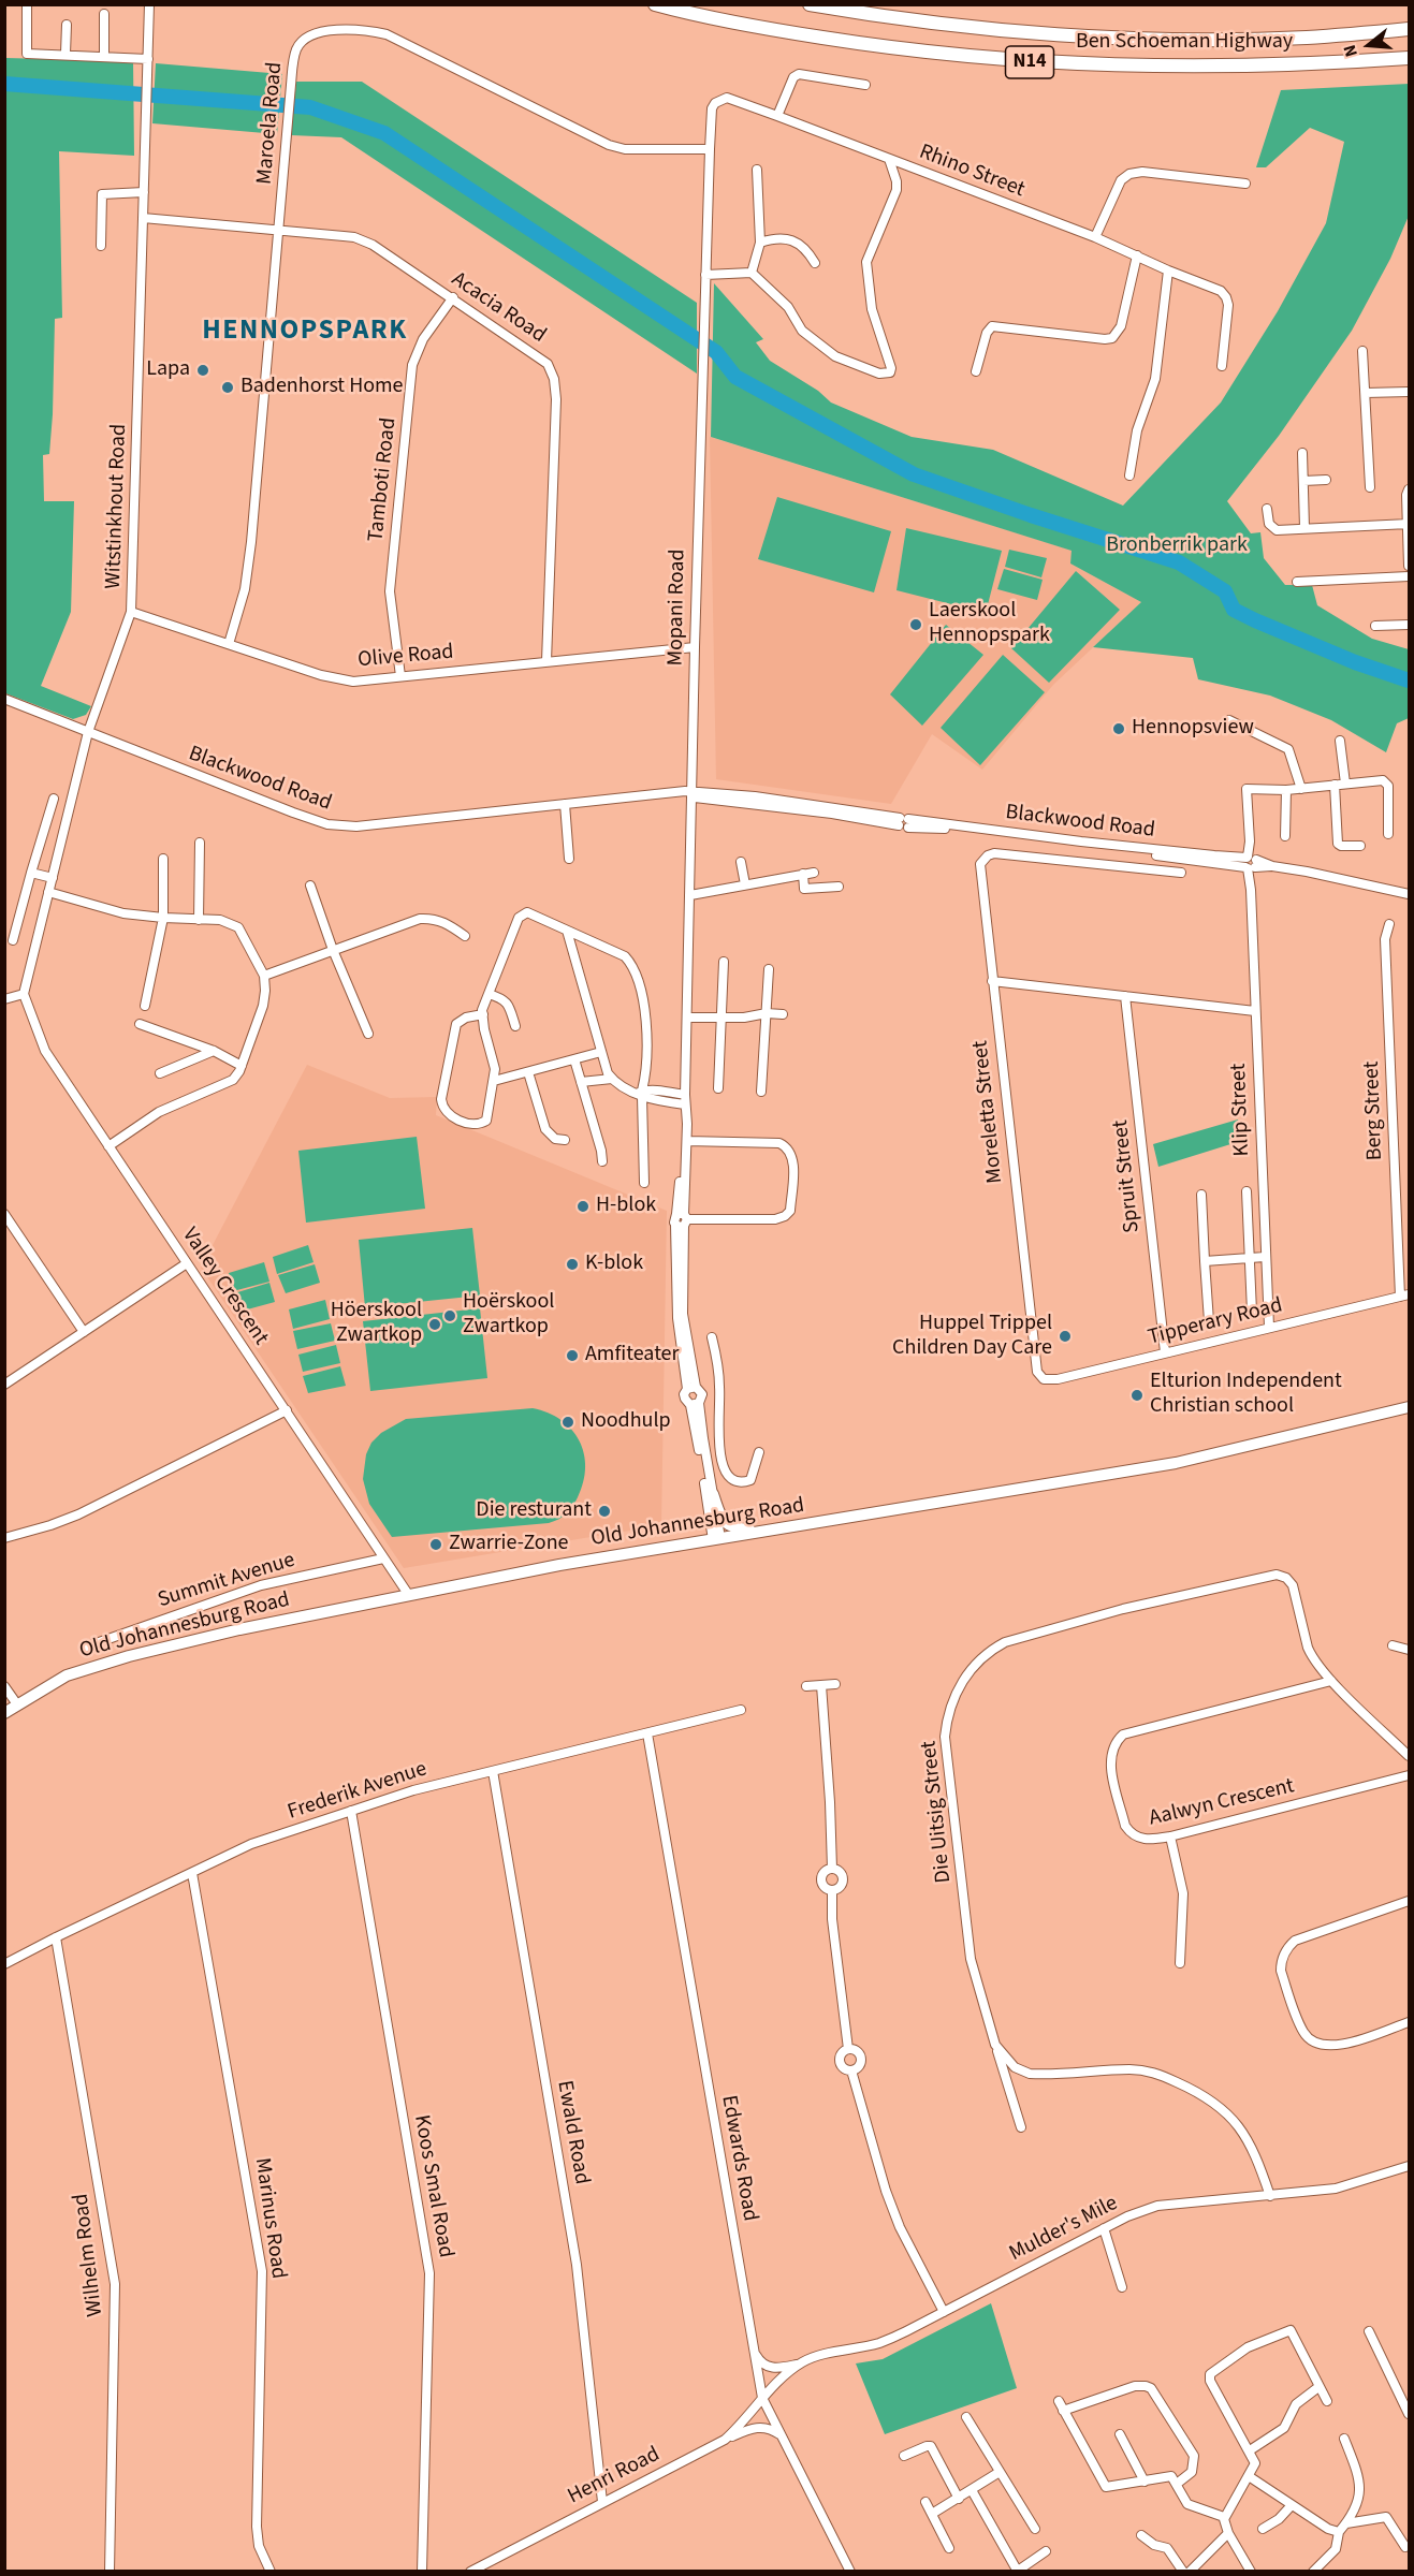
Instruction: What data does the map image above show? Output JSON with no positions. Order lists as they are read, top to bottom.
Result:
{
  "streets": {
    "highway": ["Ben Schoeman Highway", "N14"],
    "main road": ["Old Johannesburg Road"],
    "street": [
      "Maroela Road",
      "Rhino Street",
      "Acacia Road",
      "Tamboti Road",
      "Witstinkhout Road",
      "Mopani Road",
      "Olive Road",
      "Blackwood Road",
      "Klip Street",
      "Berg Street",
      "Moreletta Street",
      "Spruit Street",
      "Valley Crescent",
      "Tipperary Road",
      "Summit Avenue",
      "Frederik Avenue",
      "Aalwyn Crescent",
      "Die Uitsig Street",
      "Ewald Road",
      "Edwards Road",
      "Koos Smal Road",
      "Marinus Road",
      "Mulder's Mile",
      "Wilhelm Road",
      "Henri Road"
    ]
  },
  "crossings": [
    ["Maroela Road", "Acacia Road"],
    ["Maroela Road", "Mopani Road"],
    ["Maroela Road", "Olive Road"],
    ["Rhino Street", "Mopani Road"],
    ["Acacia Road", "Tamboti Road"],
    ["Acacia Road", "Witstinkhout Road"],
    ["Acacia Road", "Olive Road"],
    ["Tamboti Road", "Olive Road"],
    ["Witstinkhout Road", "Olive Road"],
    ["Witstinkhout Road", "Blackwood Road"],
    ["Witstinkhout Road", "Valley Crescent"],
    ["Mopani Road", "Olive Road"],
    ["Mopani Road", "Blackwood Road"],
    ["Mopani Road", "Old Johannesburg Road"],
    ["Blackwood Road", "Klip Street"],
    ["Klip Street", "Tipperary Road"],
    ["Berg Street", "Tipperary Road"],
    ["Moreletta Street", "Tipperary Road"],
    ["Spruit Street", "Tipperary Road"],
    ["Valley Crescent", "Old Johannesburg Road"],
    ["Valley Crescent", "Summit Avenue"],
    ["Frederik Avenue", "Ewald Road"],
    ["Frederik Avenue", "Edwards Road"],
    ["Frederik Avenue", "Koos Smal Road"],
    ["Frederik Avenue", "Marinus Road"],
    ["Frederik Avenue", "Wilhelm Road"],
    ["Aalwyn Crescent", "Die Uitsig Street"],
    ["Die Uitsig Street", "Mulder's Mile"],
    ["Ewald Road", "Henri Road"],
    ["Edwards Road", "Mulder's Mile"],
    ["Edwards Road", "Henri Road"],
    ["Mulder's Mile", "Henri Road"]
  ],
  "districts": ["HENNOPSPARK"],
  "parks": ["Bronberrik park"],
  "places": [
    "Lapa",
    "Badenhorst Home",
    "Laerskool Hennopspark",
    "Hennopsview",
    "H-blok",
    "K-blok",
    "Hoërskool Zwartkop",
    "Höerskool Zwartkop",
    "Huppel Trippel Children Day Care",
    "Amfiteater",
    "Elturion Independent Christian school",
    "Noodhulp",
    "Die resturant",
    "Zwarrie-Zone"
  ],
  "north": "left"
}
